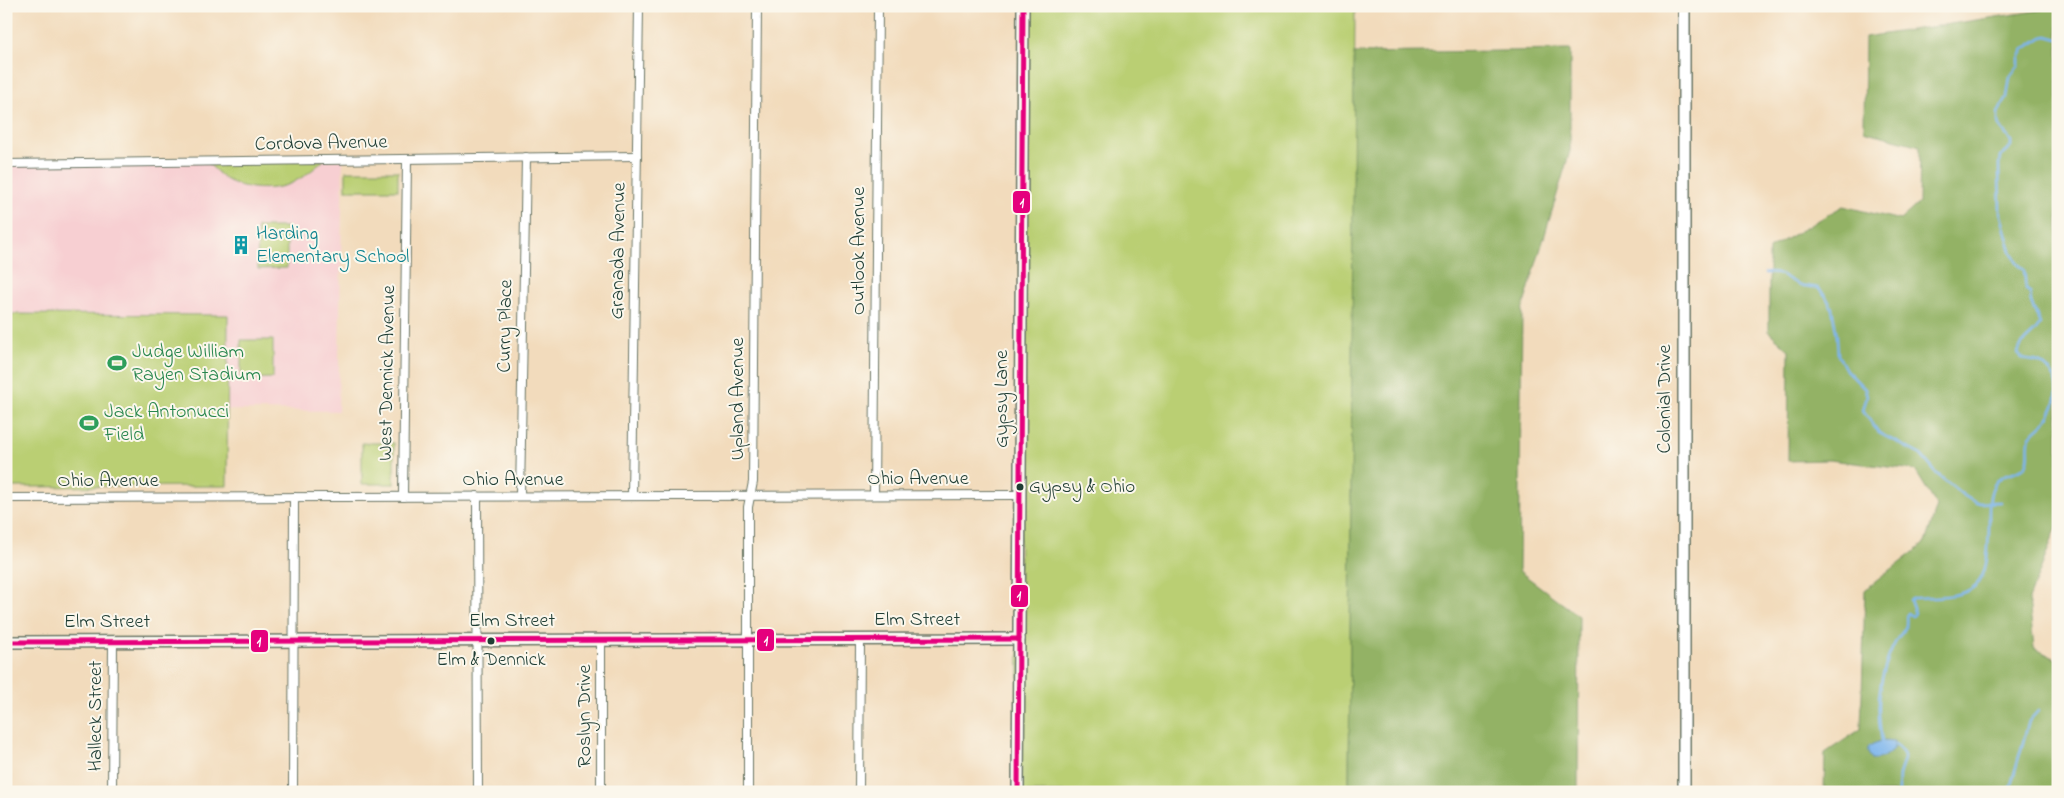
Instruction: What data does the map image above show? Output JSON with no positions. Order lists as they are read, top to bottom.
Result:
{
  "streets": {
    "street": [
      "Cordova Avenue",
      "Granada Avenue",
      "Outlook Avenue",
      "Curry Place",
      "West Dennick Avenue",
      "Upland Avenue",
      "Gypsy Lane",
      "Colonial Drive",
      "Ohio Avenue",
      "Elm Street",
      "Halleck Street",
      "Roslyn Drive"
    ]
  },
  "crossings": [
    ["Cordova Avenue", "Granada Avenue"],
    ["Cordova Avenue", "Curry Place"],
    ["Cordova Avenue", "West Dennick Avenue"],
    ["Granada Avenue", "Ohio Avenue"],
    ["Outlook Avenue", "Ohio Avenue"],
    ["Curry Place", "Ohio Avenue"],
    ["West Dennick Avenue", "Ohio Avenue"],
    ["Upland Avenue", "Ohio Avenue"],
    ["Upland Avenue", "Elm Street"],
    ["Gypsy Lane", "Ohio Avenue"],
    ["Gypsy Lane", "Elm Street"],
    ["Elm Street", "Halleck Street"],
    ["Elm Street", "Roslyn Drive"]
  ],
  "places": {
    "building": ["Harding Elementary School"],
    "sports": ["Judge William Rayen Stadium", "Jack Antonucci Field"],
    "other": ["Gypsy & Ohio", "Elm & Dennick"]
  },
  "lines": ["transit line 1"]
}
